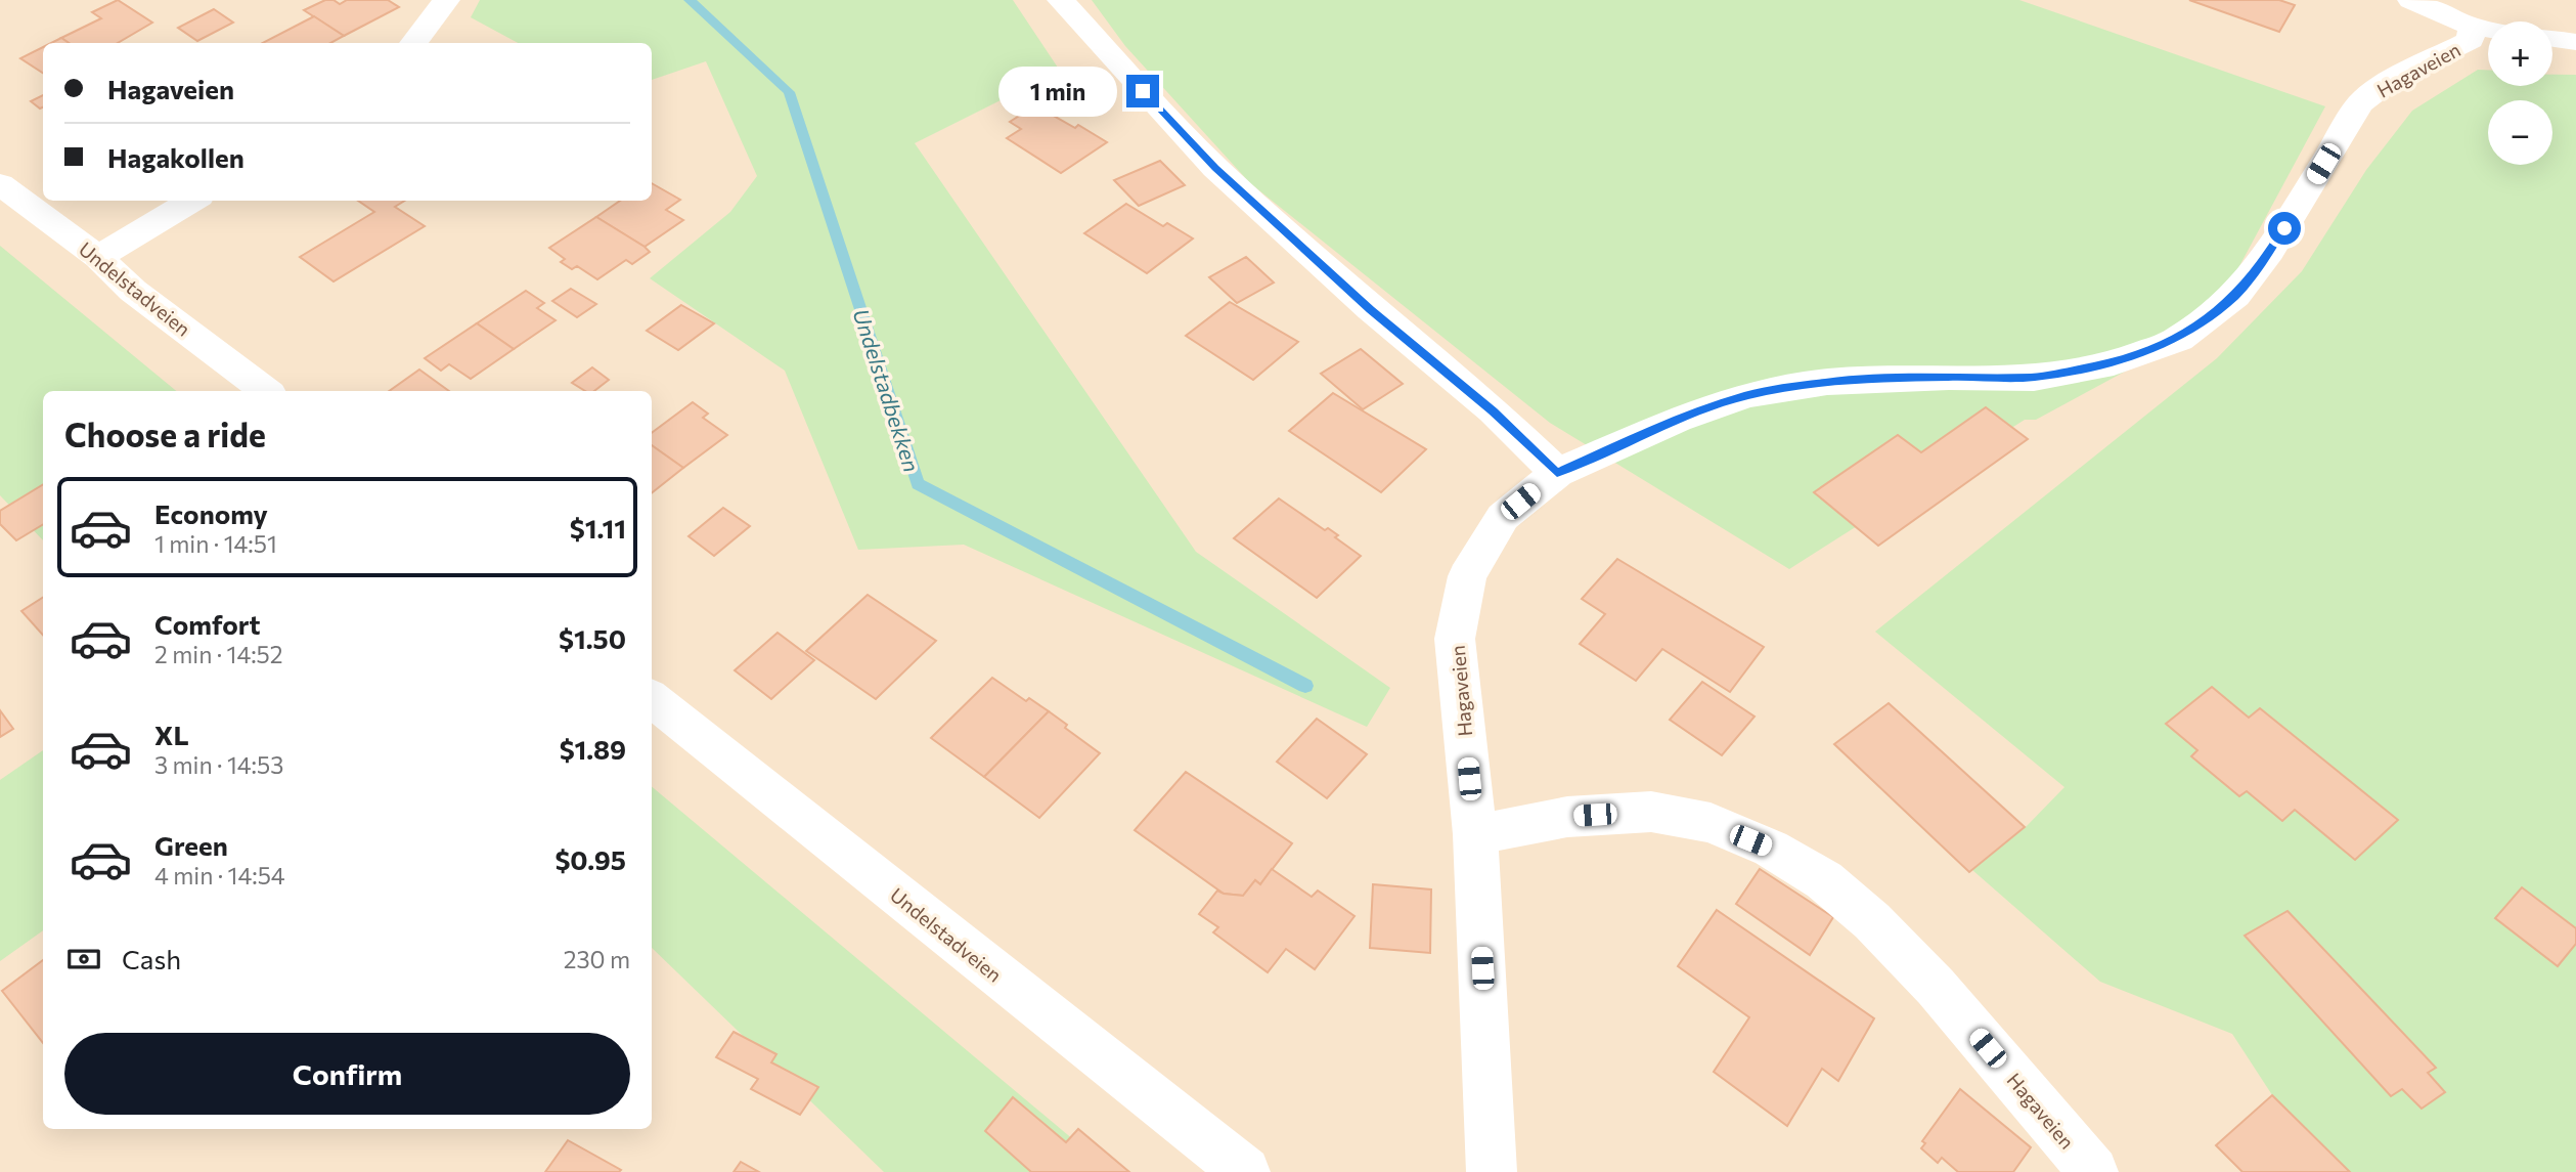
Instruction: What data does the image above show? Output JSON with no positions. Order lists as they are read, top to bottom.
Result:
{
  "streets": {
    "street": ["Hagaveien", "Undelstadveien"]
  },
  "water": ["Undelstadbekken"],
  "page": {
    "map_buttons": ["+", "−"],
    "banner": ["Hagaveien", "Hagakollen"],
    "bubble": "1 min",
    "heading": "Choose a ride",
    "list": [
      {
        "name": "Economy",
        "note": "1 min · 14:51",
        "value": "$1.11"
      },
      {
        "name": "Comfort",
        "note": "2 min · 14:52",
        "value": "$1.50"
      },
      {
        "name": "XL",
        "note": "3 min · 14:53",
        "value": "$1.89"
      },
      {
        "name": "Green",
        "note": "4 min · 14:54",
        "value": "$0.95"
      }
    ],
    "pay": ["Cash", "230 m"],
    "buttons": "Confirm"
  }
}
